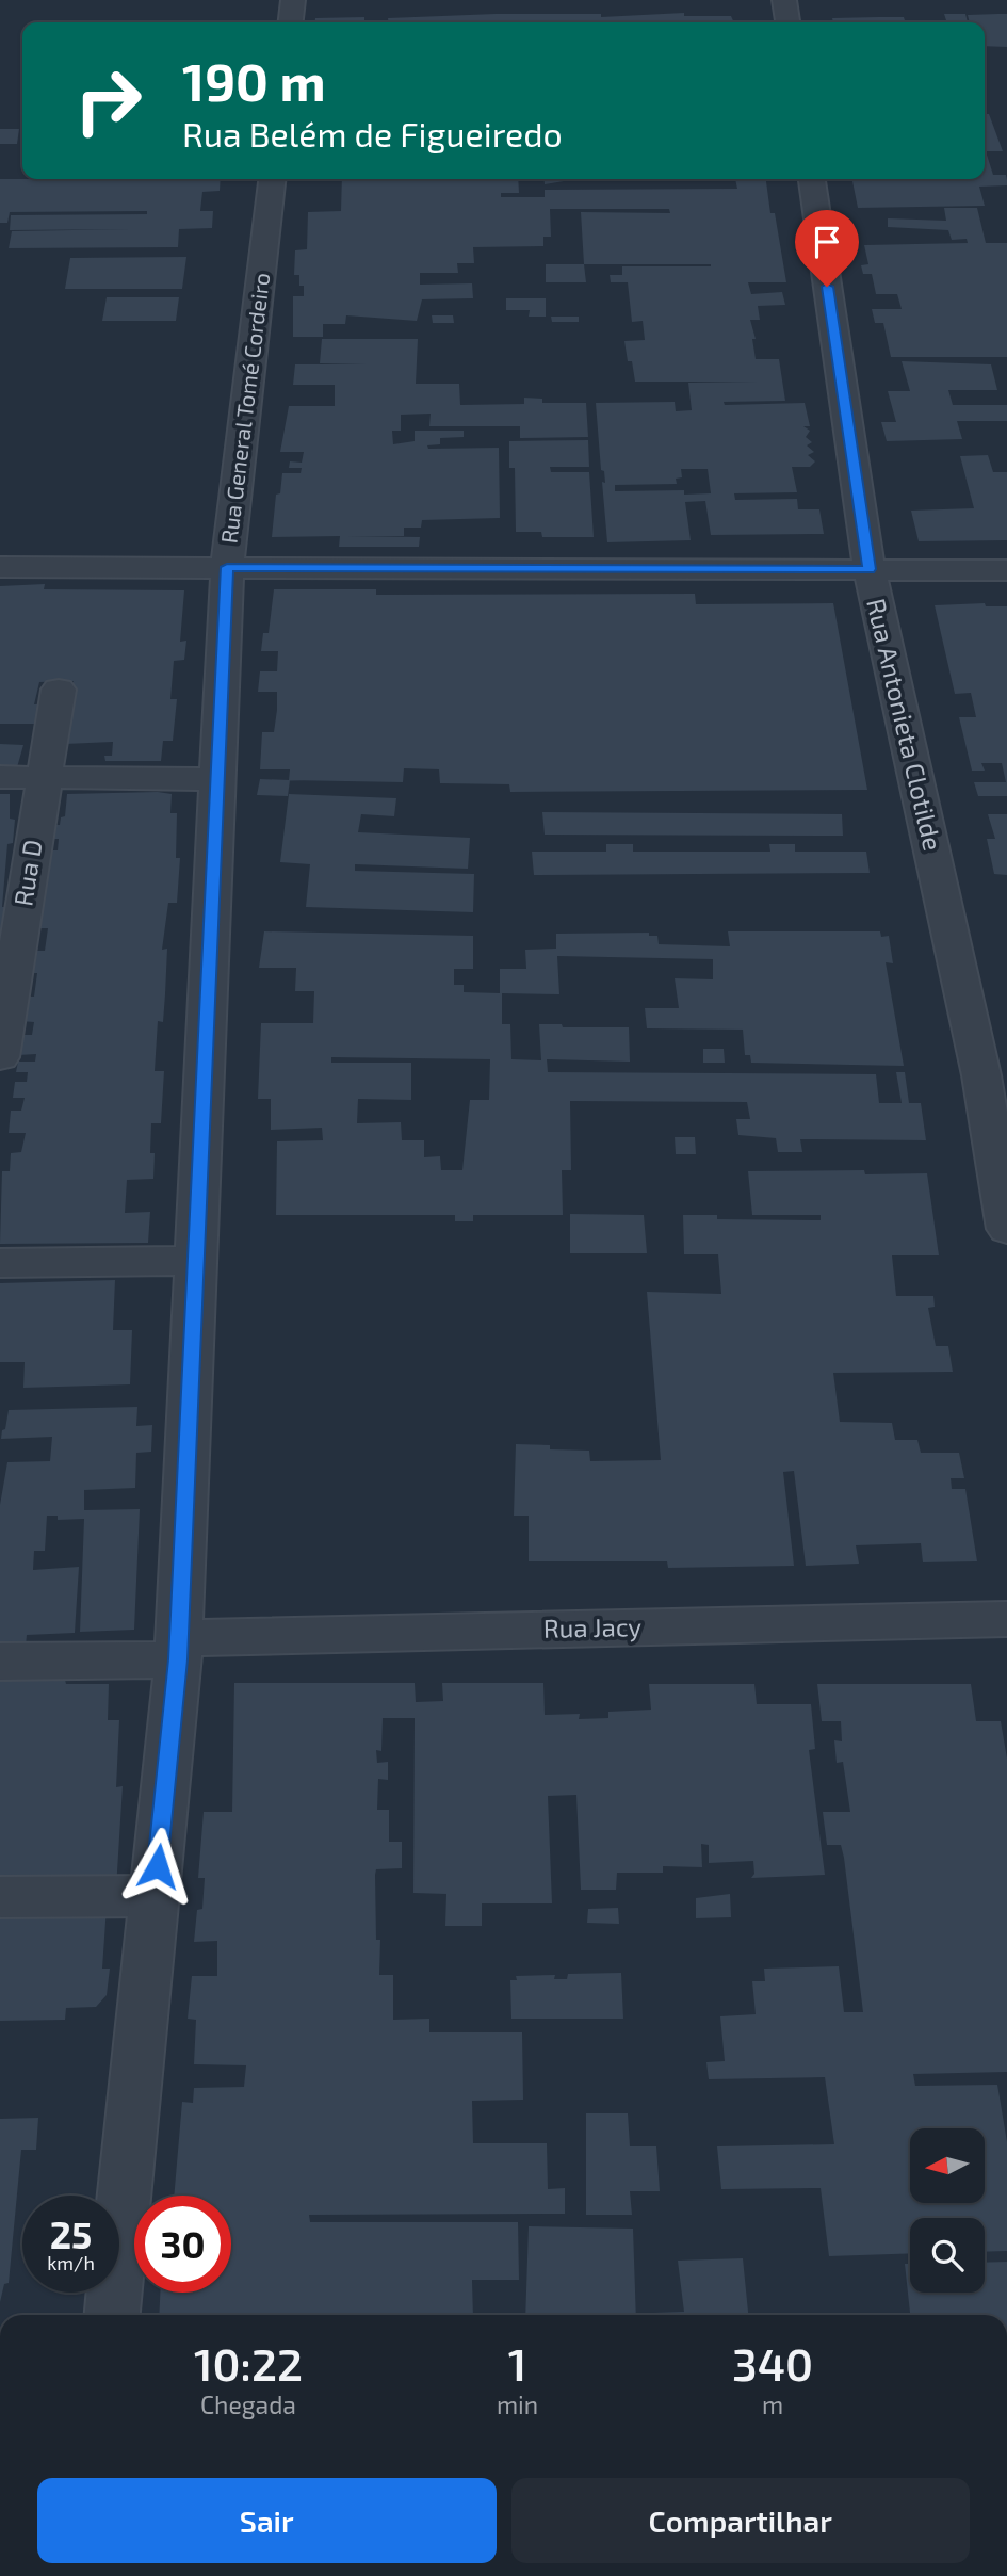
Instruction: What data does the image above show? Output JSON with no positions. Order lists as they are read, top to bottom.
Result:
{
  "streets": {
    "street": [
      "Rua General Tomé Cordeiro",
      "Rua Antonieta Clotilde",
      "Rua D",
      "Rua Jacy"
    ]
  },
  "crossings": [
    ["Rua General Tomé Cordeiro", "Rua Jacy"]
  ],
  "north": "left",
  "page": {
    "turn": ["190 m", "Rua Belém de Figueiredo"],
    "speed": "25 km/h",
    "limit": "30",
    "eta": [
      "10:22",
      "Chegada",
      "1",
      "min",
      "340",
      "m"
    ],
    "buttons": ["Sair", "Compartilhar"]
  }
}
